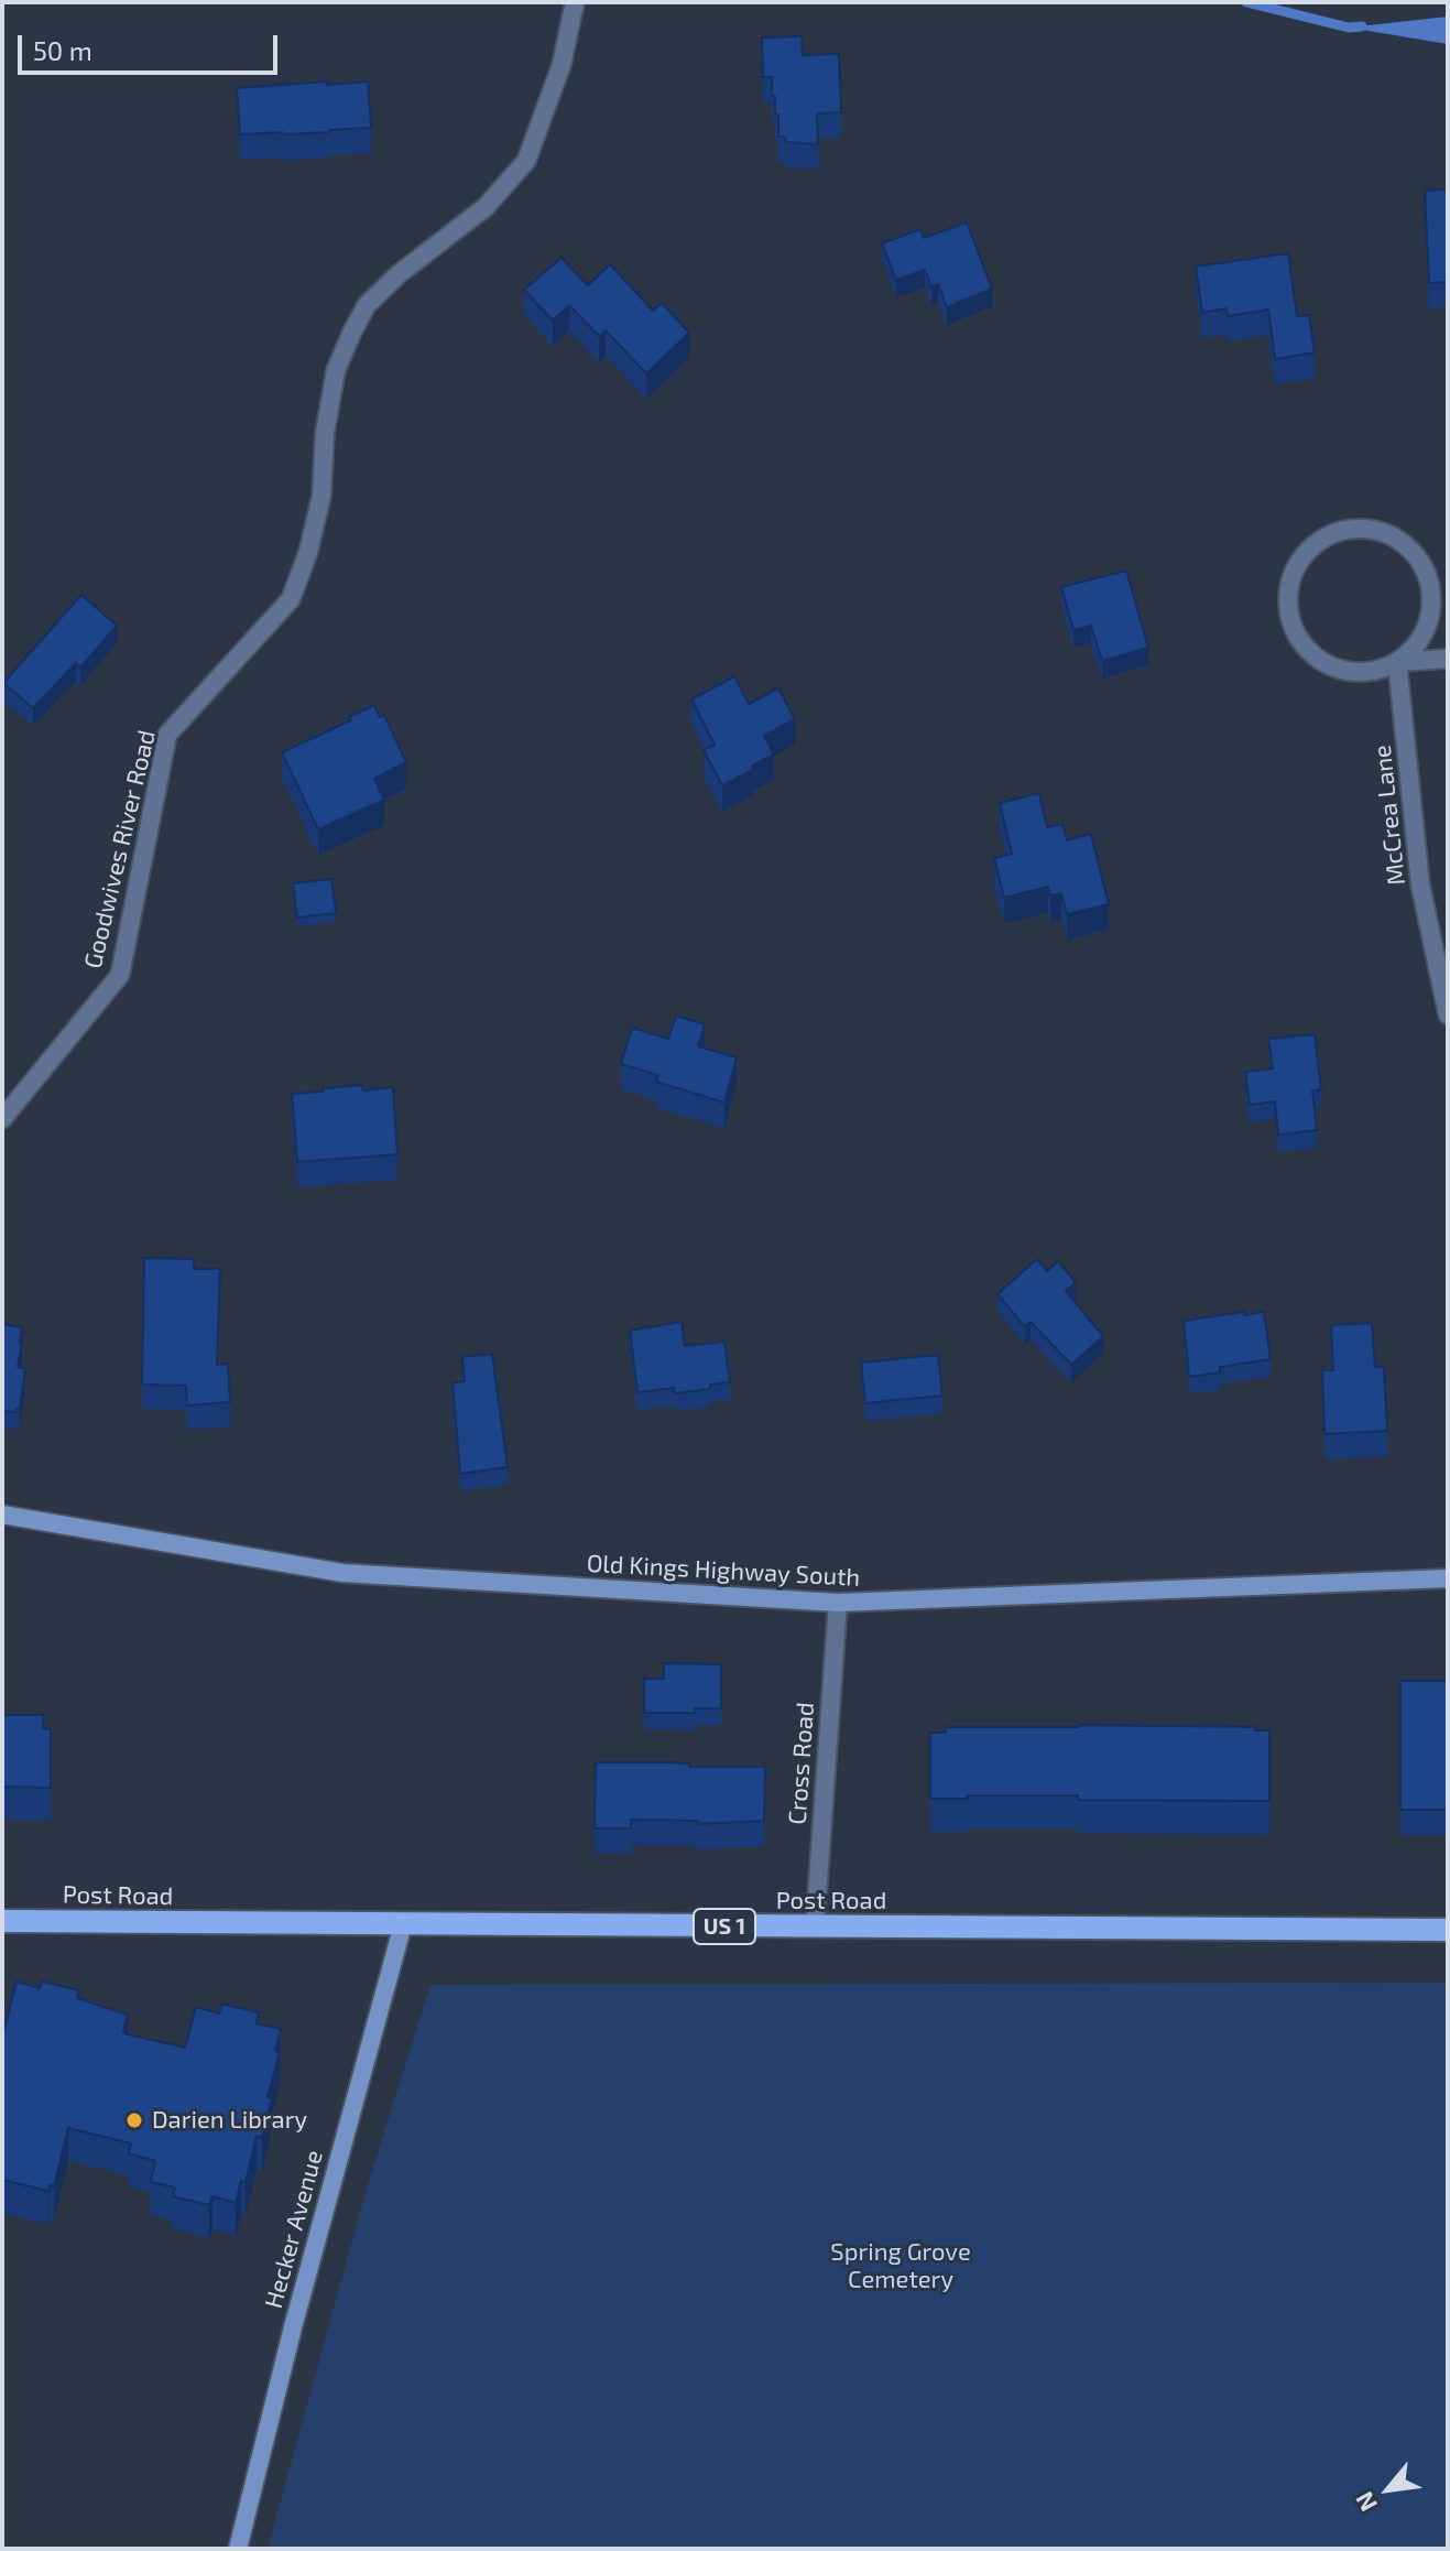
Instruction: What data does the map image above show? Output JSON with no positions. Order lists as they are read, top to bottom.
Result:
{
  "streets": {
    "main road": ["Post Road", "US 1"],
    "street": [
      "McCrea Lane",
      "Goodwives River Road",
      "Old Kings Highway South",
      "Cross Road",
      "Hecker Avenue"
    ]
  },
  "crossings": [
    ["Old Kings Highway South", "Cross Road"],
    ["Cross Road", "Post Road"],
    ["Post Road", "Hecker Avenue"]
  ],
  "parks": ["Spring Grove Cemetery"],
  "places": ["Darien Library"],
  "scale_bar": "50 m",
  "north": "bottom left"
}
